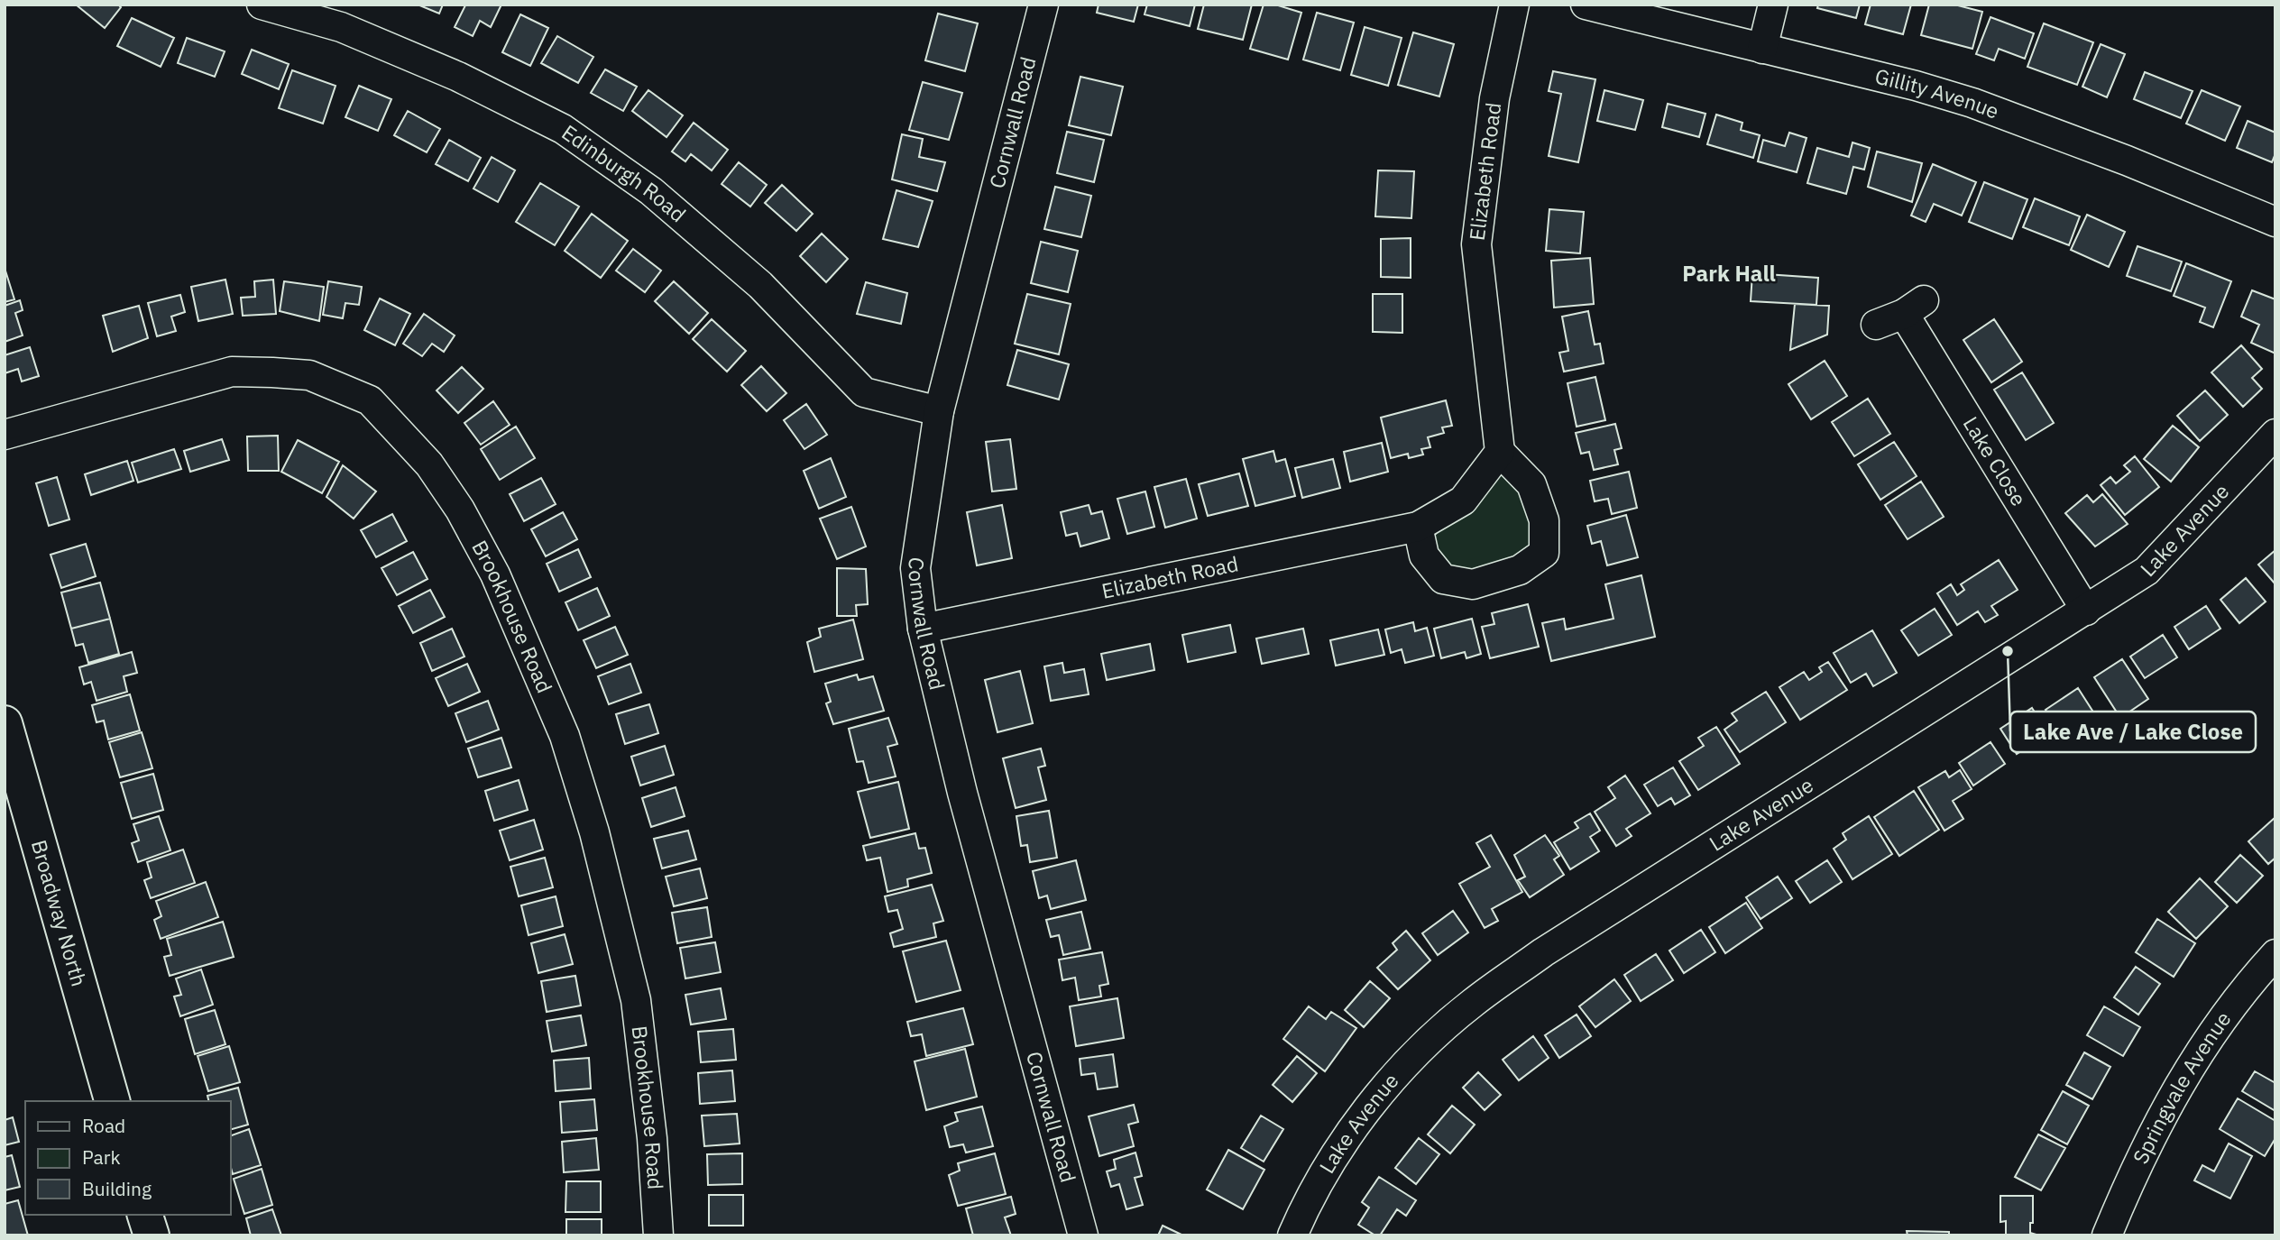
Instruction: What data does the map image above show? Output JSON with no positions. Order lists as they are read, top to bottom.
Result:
{
  "streets": {
    "highway": ["Broadway North"],
    "street": [
      "Gillity Avenue",
      "Cornwall Road",
      "Elizabeth Road",
      "Edinburgh Road",
      "Lake Close",
      "Lake Avenue",
      "Brookhouse Road",
      "Springvale Avenue"
    ]
  },
  "crossings": [
    ["Cornwall Road", "Elizabeth Road"],
    ["Cornwall Road", "Edinburgh Road"],
    ["Lake Close", "Lake Avenue"]
  ],
  "districts": ["Park Hall"],
  "places": ["Lake Ave / Lake Close"],
  "legend": ["Road", "Park", "Building"]
}
